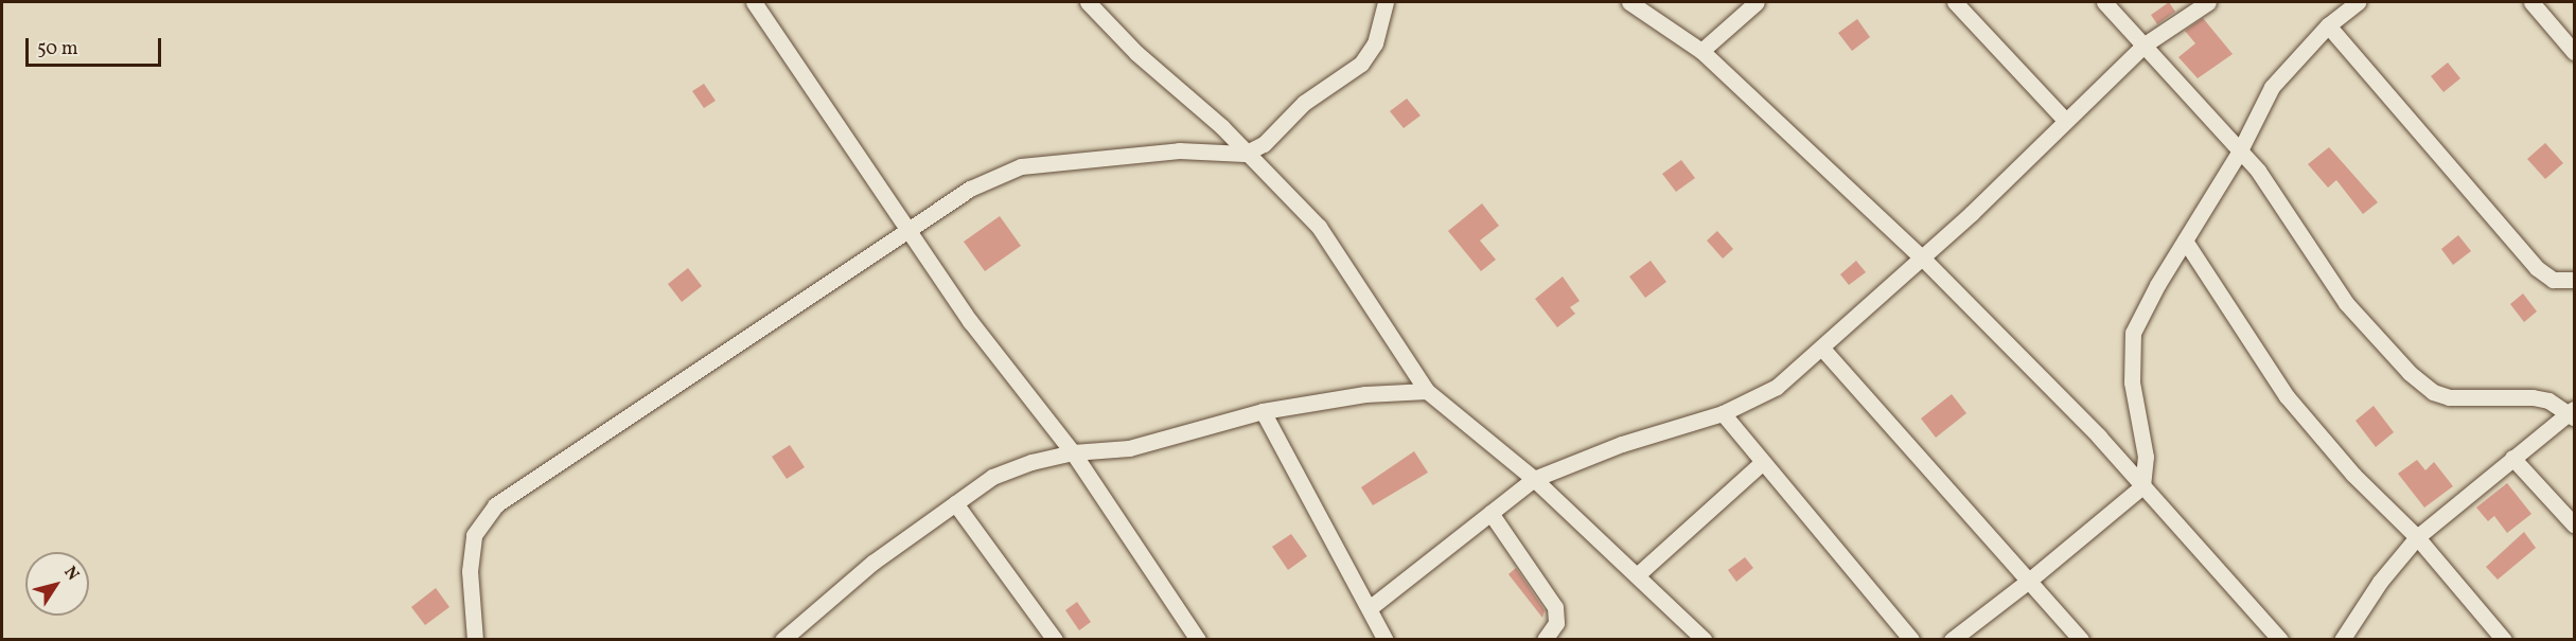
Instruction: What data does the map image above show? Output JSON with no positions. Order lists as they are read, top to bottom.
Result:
{
  "scale_bar": "50 m",
  "north": "top right"
}
